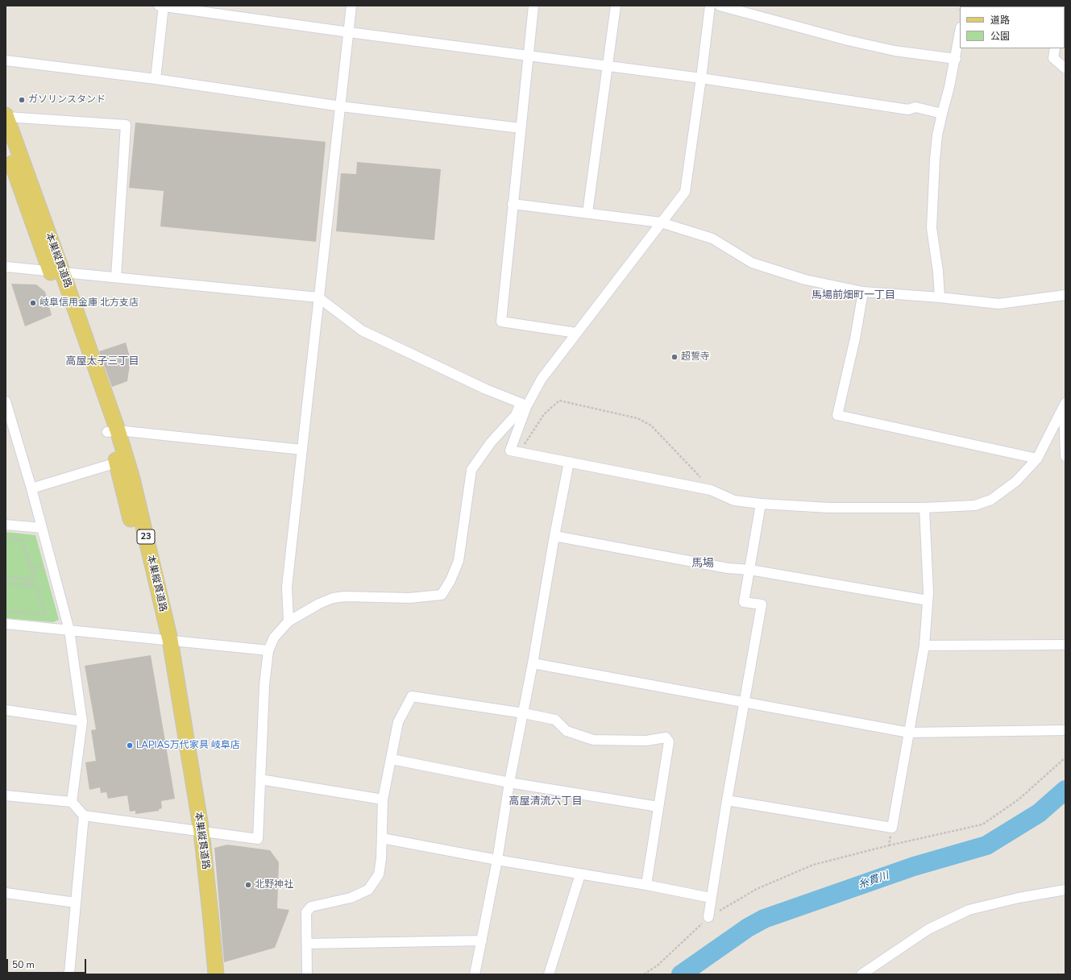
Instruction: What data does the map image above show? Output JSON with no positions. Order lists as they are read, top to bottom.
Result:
{
  "streets": {
    "main road": ["本巣縦貫道路", "23"]
  },
  "districts": [
    "馬場前畑町一丁目",
    "高屋太子三丁目",
    "馬場",
    "高屋清流六丁目"
  ],
  "water": ["糸貫川"],
  "places": [
    "ガソリンスタンド",
    "岐阜信用金庫 北方支店",
    "超誓寺",
    "LAPIAS万代家具 岐阜店",
    "北野神社"
  ],
  "legend": ["道路", "公園"],
  "scale_bar": "50 m"
}
